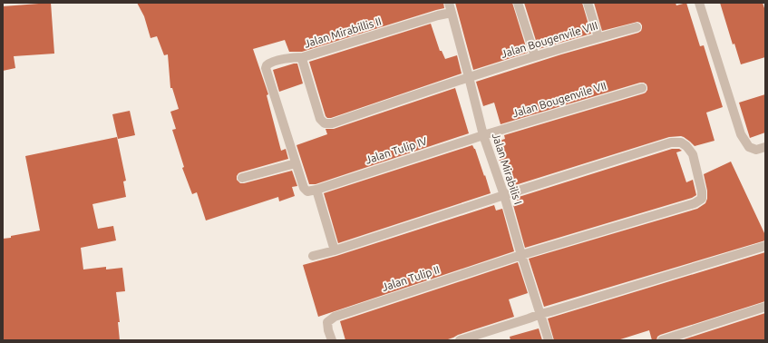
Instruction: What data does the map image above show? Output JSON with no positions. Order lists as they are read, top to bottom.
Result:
{
  "streets": {
    "street": [
      "Jalan Mirabillis II",
      "Jalan Bougenvile VIII",
      "Jalan Bougenvile VII",
      "Jalan Tulip IV",
      "Jalan Mirabilis I",
      "Jalan Tulip II"
    ]
  },
  "crossings": [
    ["Jalan Mirabillis II", "Jalan Bougenvile VIII"],
    ["Jalan Mirabillis II", "Jalan Mirabilis I"],
    ["Jalan Bougenvile VIII", "Jalan Mirabilis I"],
    ["Jalan Bougenvile VII", "Jalan Tulip IV"],
    ["Jalan Bougenvile VII", "Jalan Mirabilis I"],
    ["Jalan Tulip IV", "Jalan Mirabilis I"],
    ["Jalan Mirabilis I", "Jalan Tulip II"]
  ]
}
